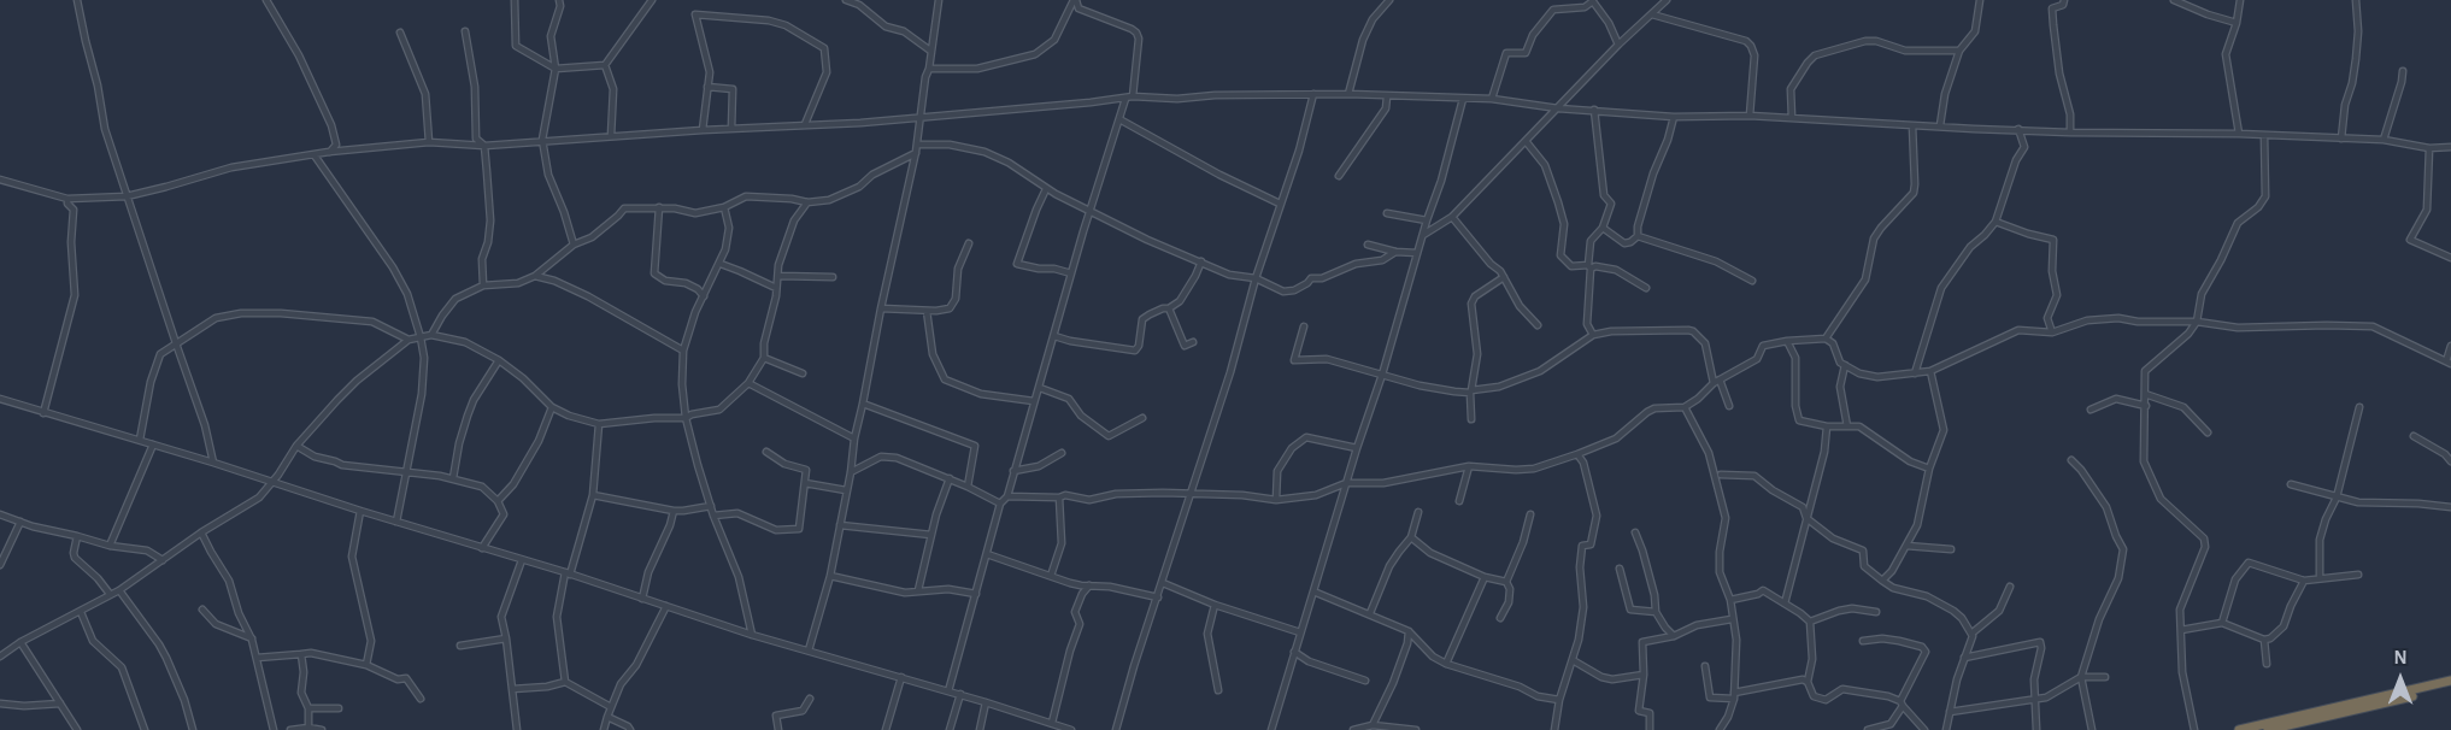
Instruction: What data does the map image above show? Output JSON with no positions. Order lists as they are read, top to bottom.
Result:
{
  "north": "top"
}
